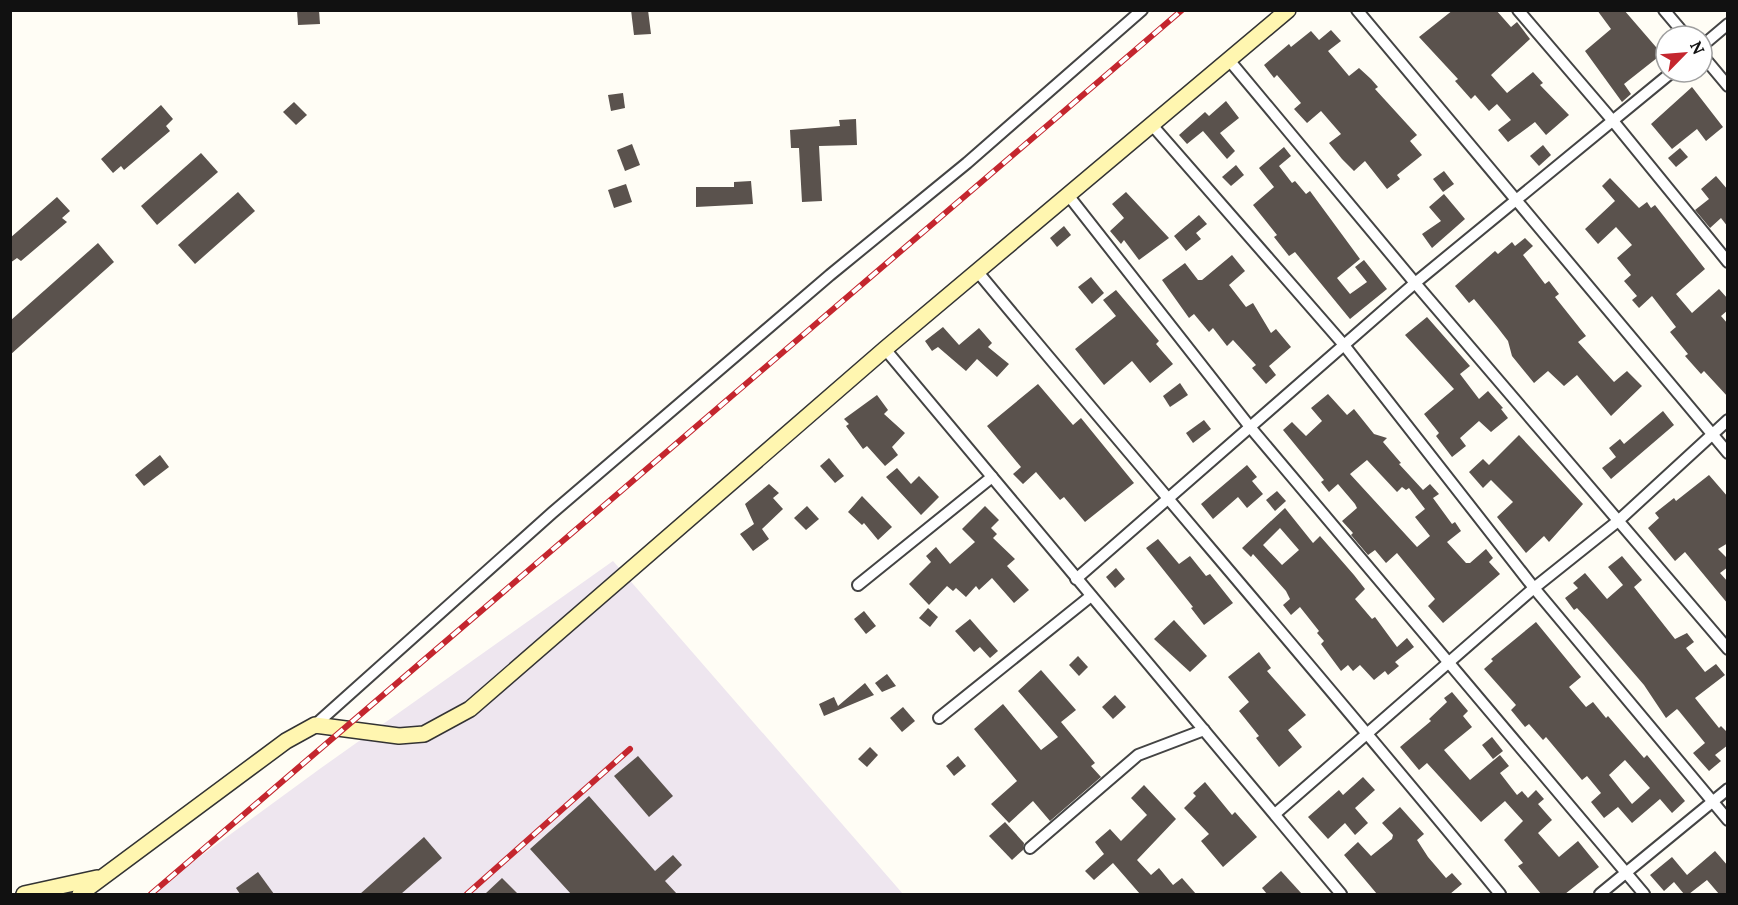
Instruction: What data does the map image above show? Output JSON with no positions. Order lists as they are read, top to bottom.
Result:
{
  "north": "top right"
}
